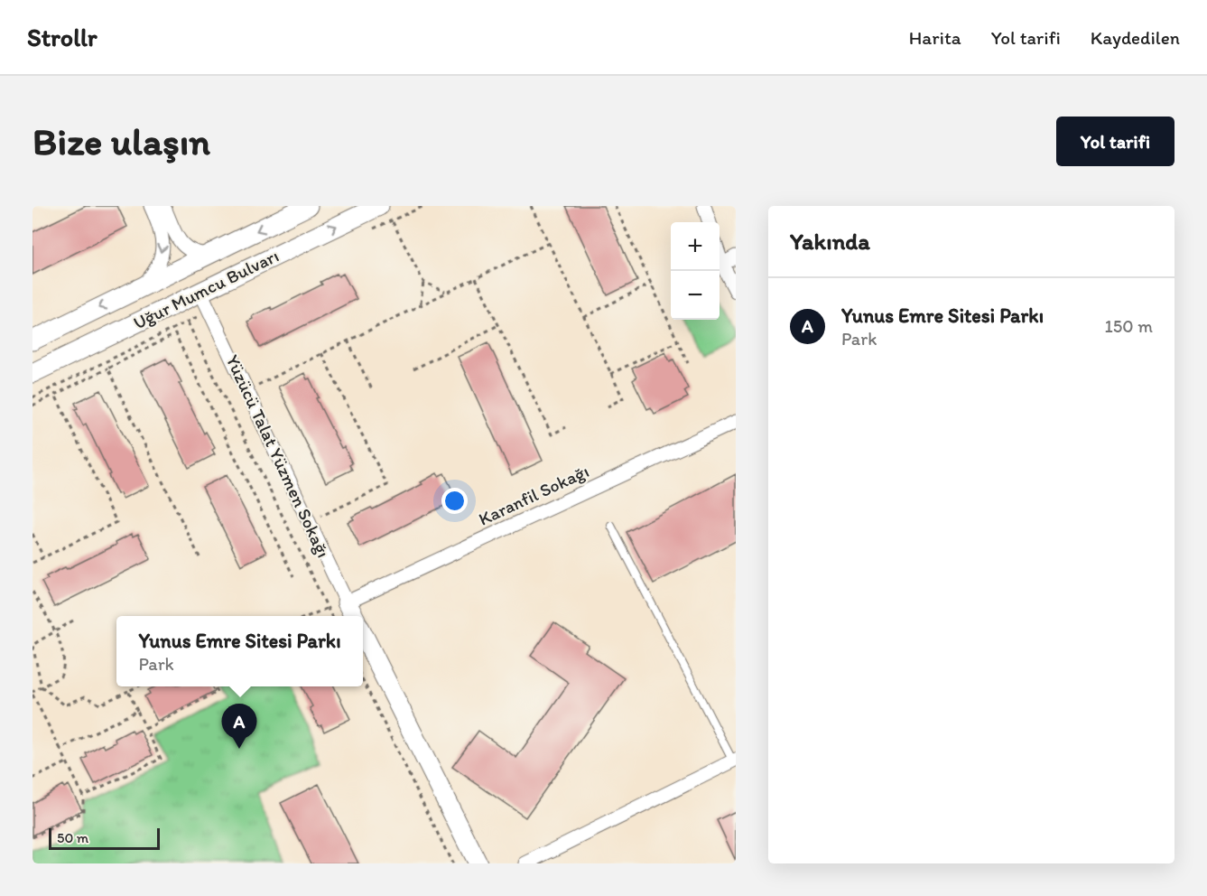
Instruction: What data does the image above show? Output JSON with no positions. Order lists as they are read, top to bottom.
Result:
{
  "streets": {
    "main road": ["Uğur Mumcu Bulvarı", "Yüzücü Talat Yüzmen Sokağı"],
    "street": ["Karanfil Sokağı"]
  },
  "crossings": [
    ["Uğur Mumcu Bulvarı", "Yüzücü Talat Yüzmen Sokağı"],
    ["Yüzücü Talat Yüzmen Sokağı", "Karanfil Sokağı"]
  ],
  "scale_bar": "50 m",
  "page": {
    "header": "Strollr",
    "nav": ["Harita", "Yol tarifi", "Kaydedilen"],
    "buttons": "Yol tarifi",
    "title": "Bize ulaşın",
    "heading": "Yakında",
    "map_buttons": ["+", "−"],
    "list": [
      {
        "mark": "A",
        "name": "Yunus Emre Sitesi Parkı",
        "note": "Park",
        "value": "150 m"
      }
    ],
    "popup": ["Yunus Emre Sitesi Parkı", "Park"],
    "pins": "A",
    "scale": "50 m"
  }
}
